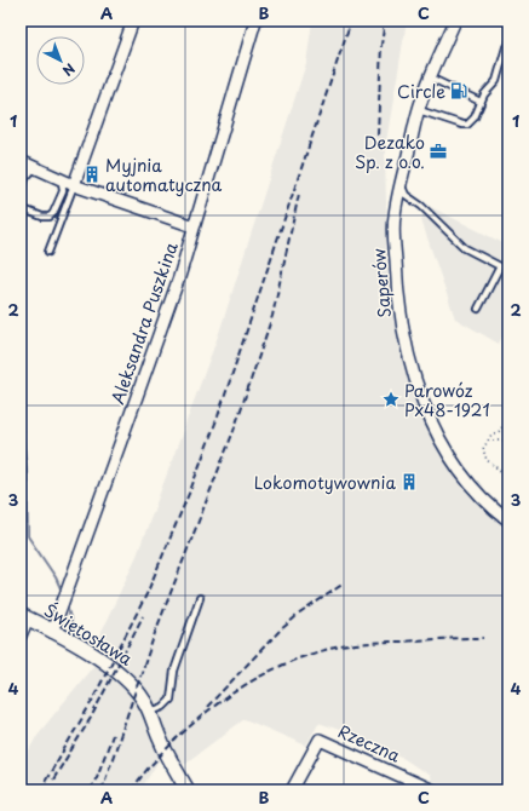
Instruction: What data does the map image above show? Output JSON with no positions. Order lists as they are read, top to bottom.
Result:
{
  "streets": {
    "street": [
      "Saperów",
      "Aleksandra Puszkina",
      "Świętosława",
      "Rzeczna"
    ]
  },
  "crossings": [
    ["Aleksandra Puszkina", "Świętosława"]
  ],
  "places": {
    "fuel station": ["Circle"],
    "office": ["Dezako Sp. z o.o."],
    "building": ["Myjnia automatyczna", "Lokomotywownia"],
    "place": ["Parowóz Px48-1921"]
  },
  "north": "bottom right",
  "grid": {
    "columns": ["A", "B", "C"],
    "rows": [
      "1",
      "2",
      "3",
      "4"
    ]
  }
}
